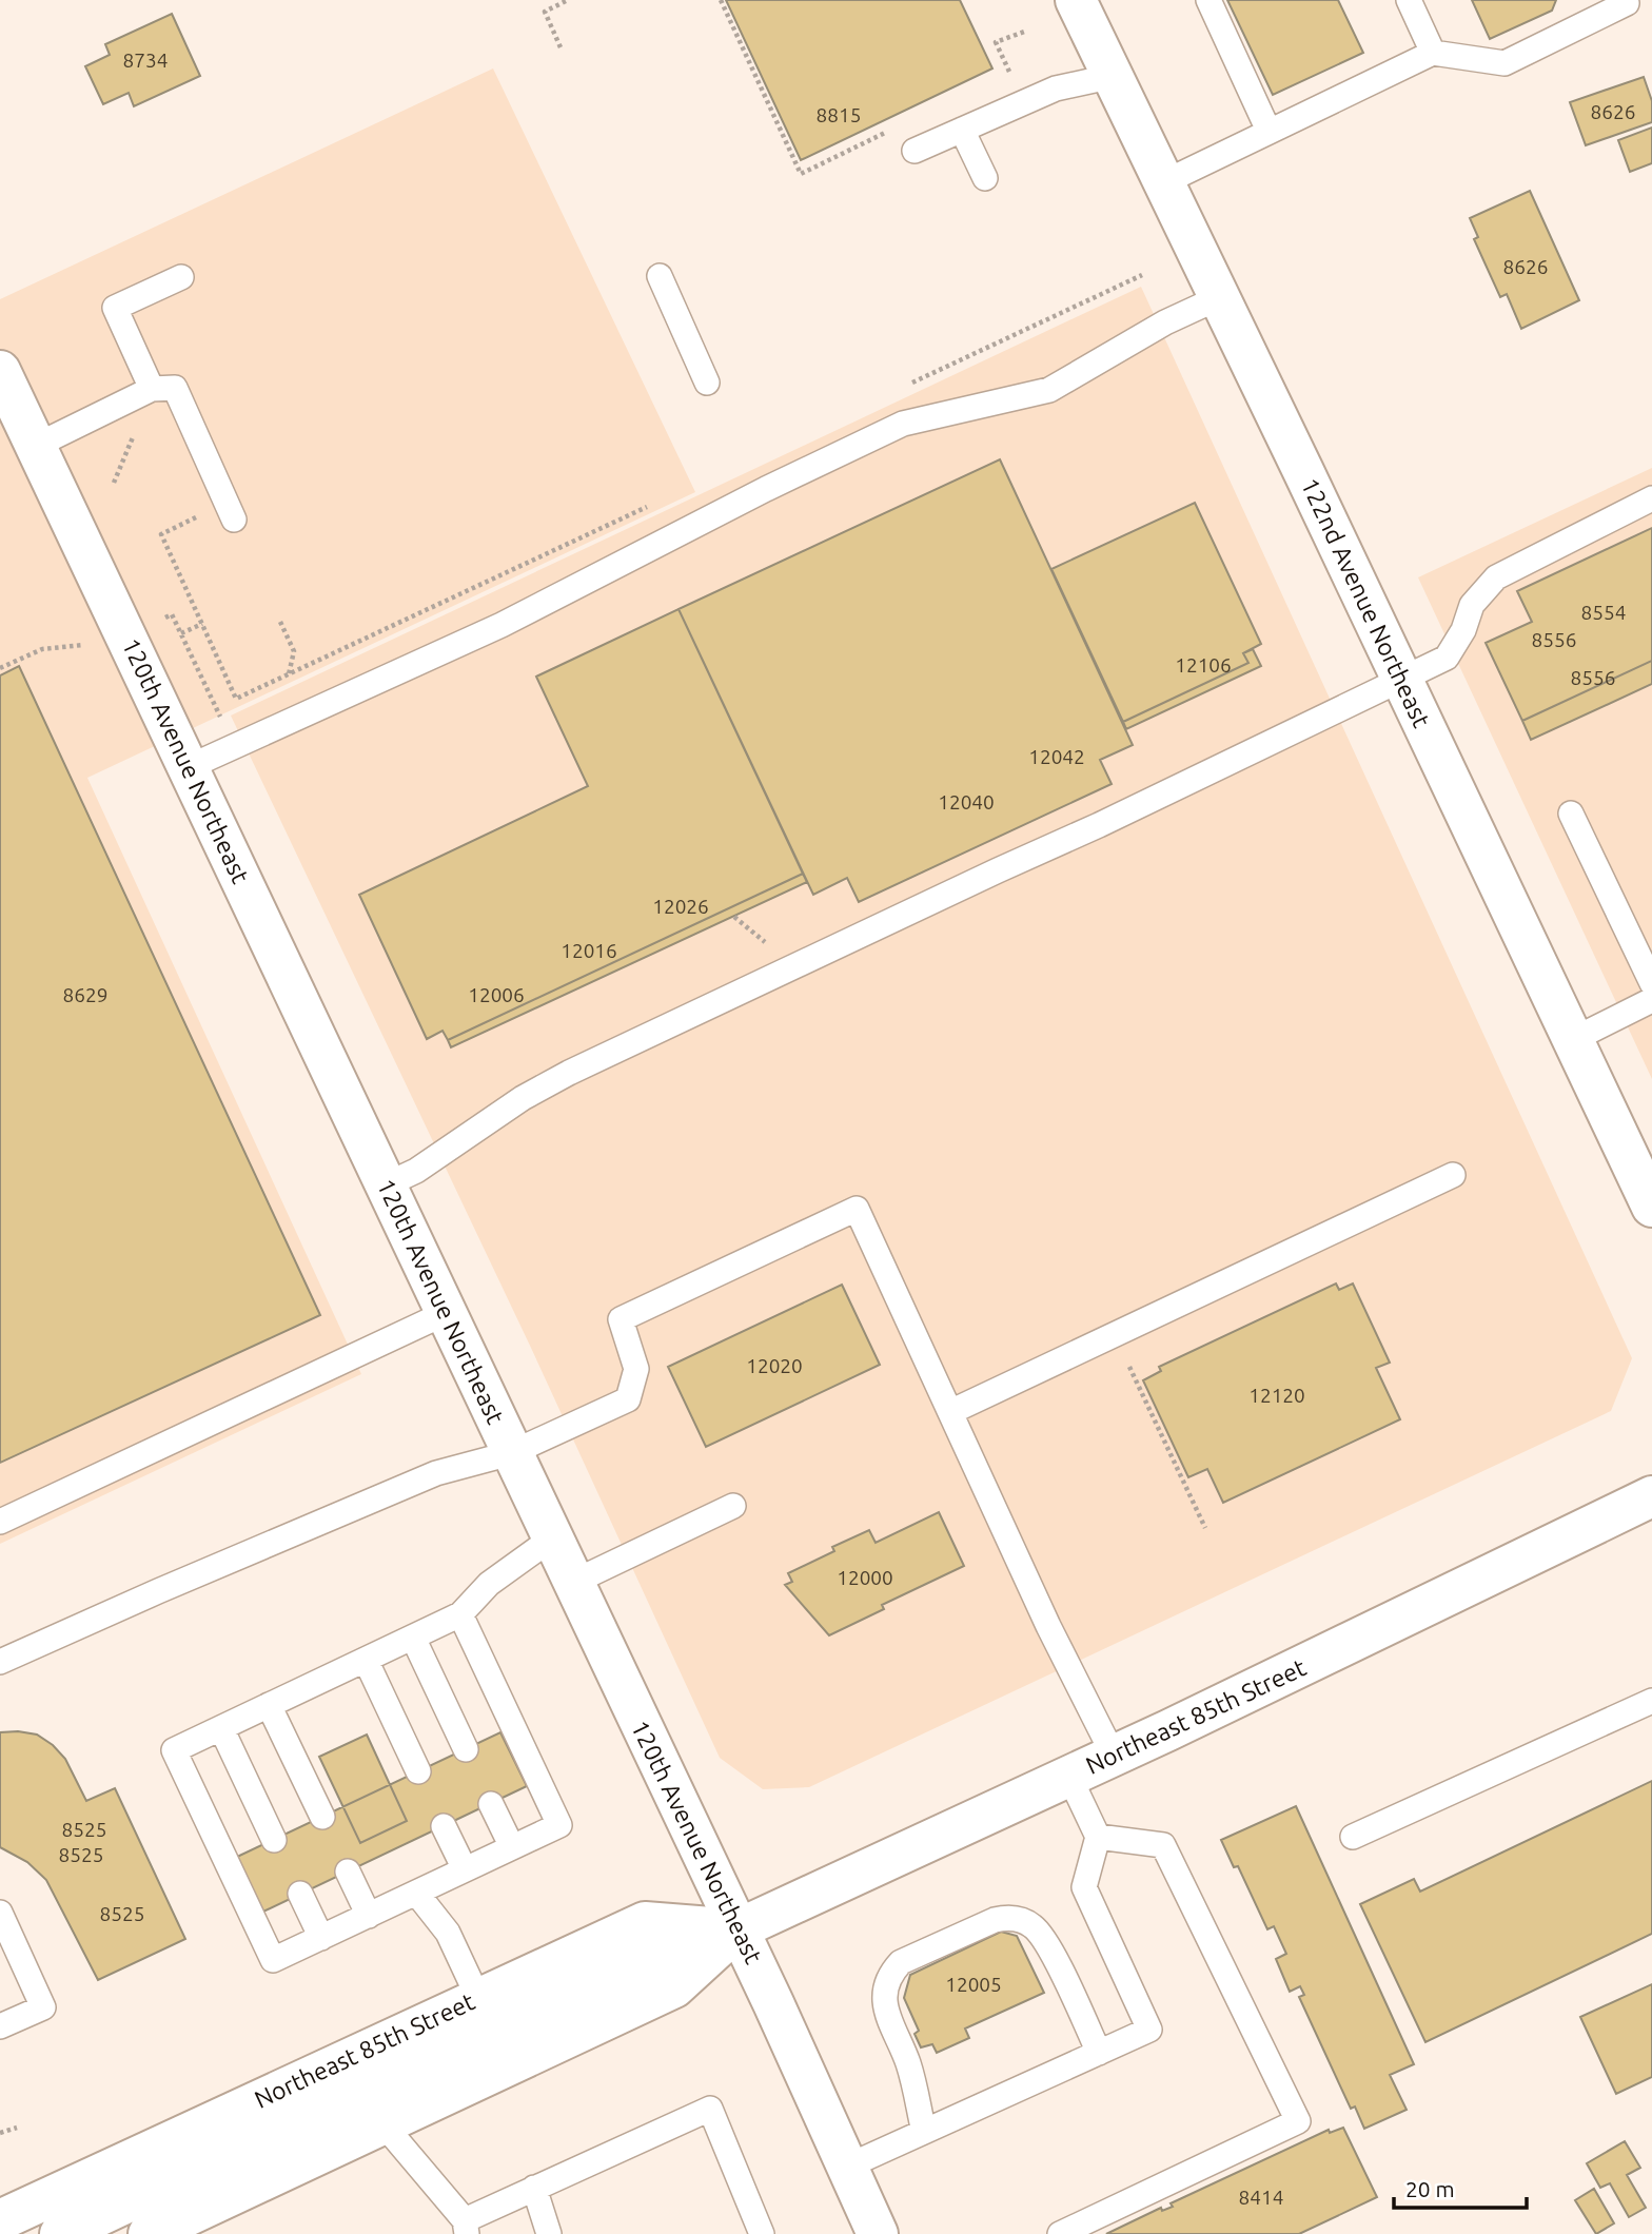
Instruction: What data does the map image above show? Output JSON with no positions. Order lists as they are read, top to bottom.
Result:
{
  "streets": {
    "street": ["122nd Avenue Northeast", "120th Avenue Northeast", "Northeast 85th Street"]
  },
  "crossings": [
    ["120th Avenue Northeast", "Northeast 85th Street"]
  ],
  "house_numbers": [
    "8734",
    "8626",
    "8815",
    "8626",
    "8554",
    "8556",
    "12106",
    "8556",
    "12042",
    "12040",
    "12026",
    "12016",
    "8629",
    "12006",
    "12020",
    "12120",
    "12000",
    "8525",
    "8525",
    "8525",
    "12005",
    "8414"
  ],
  "scale_bar": "20 m"
}
